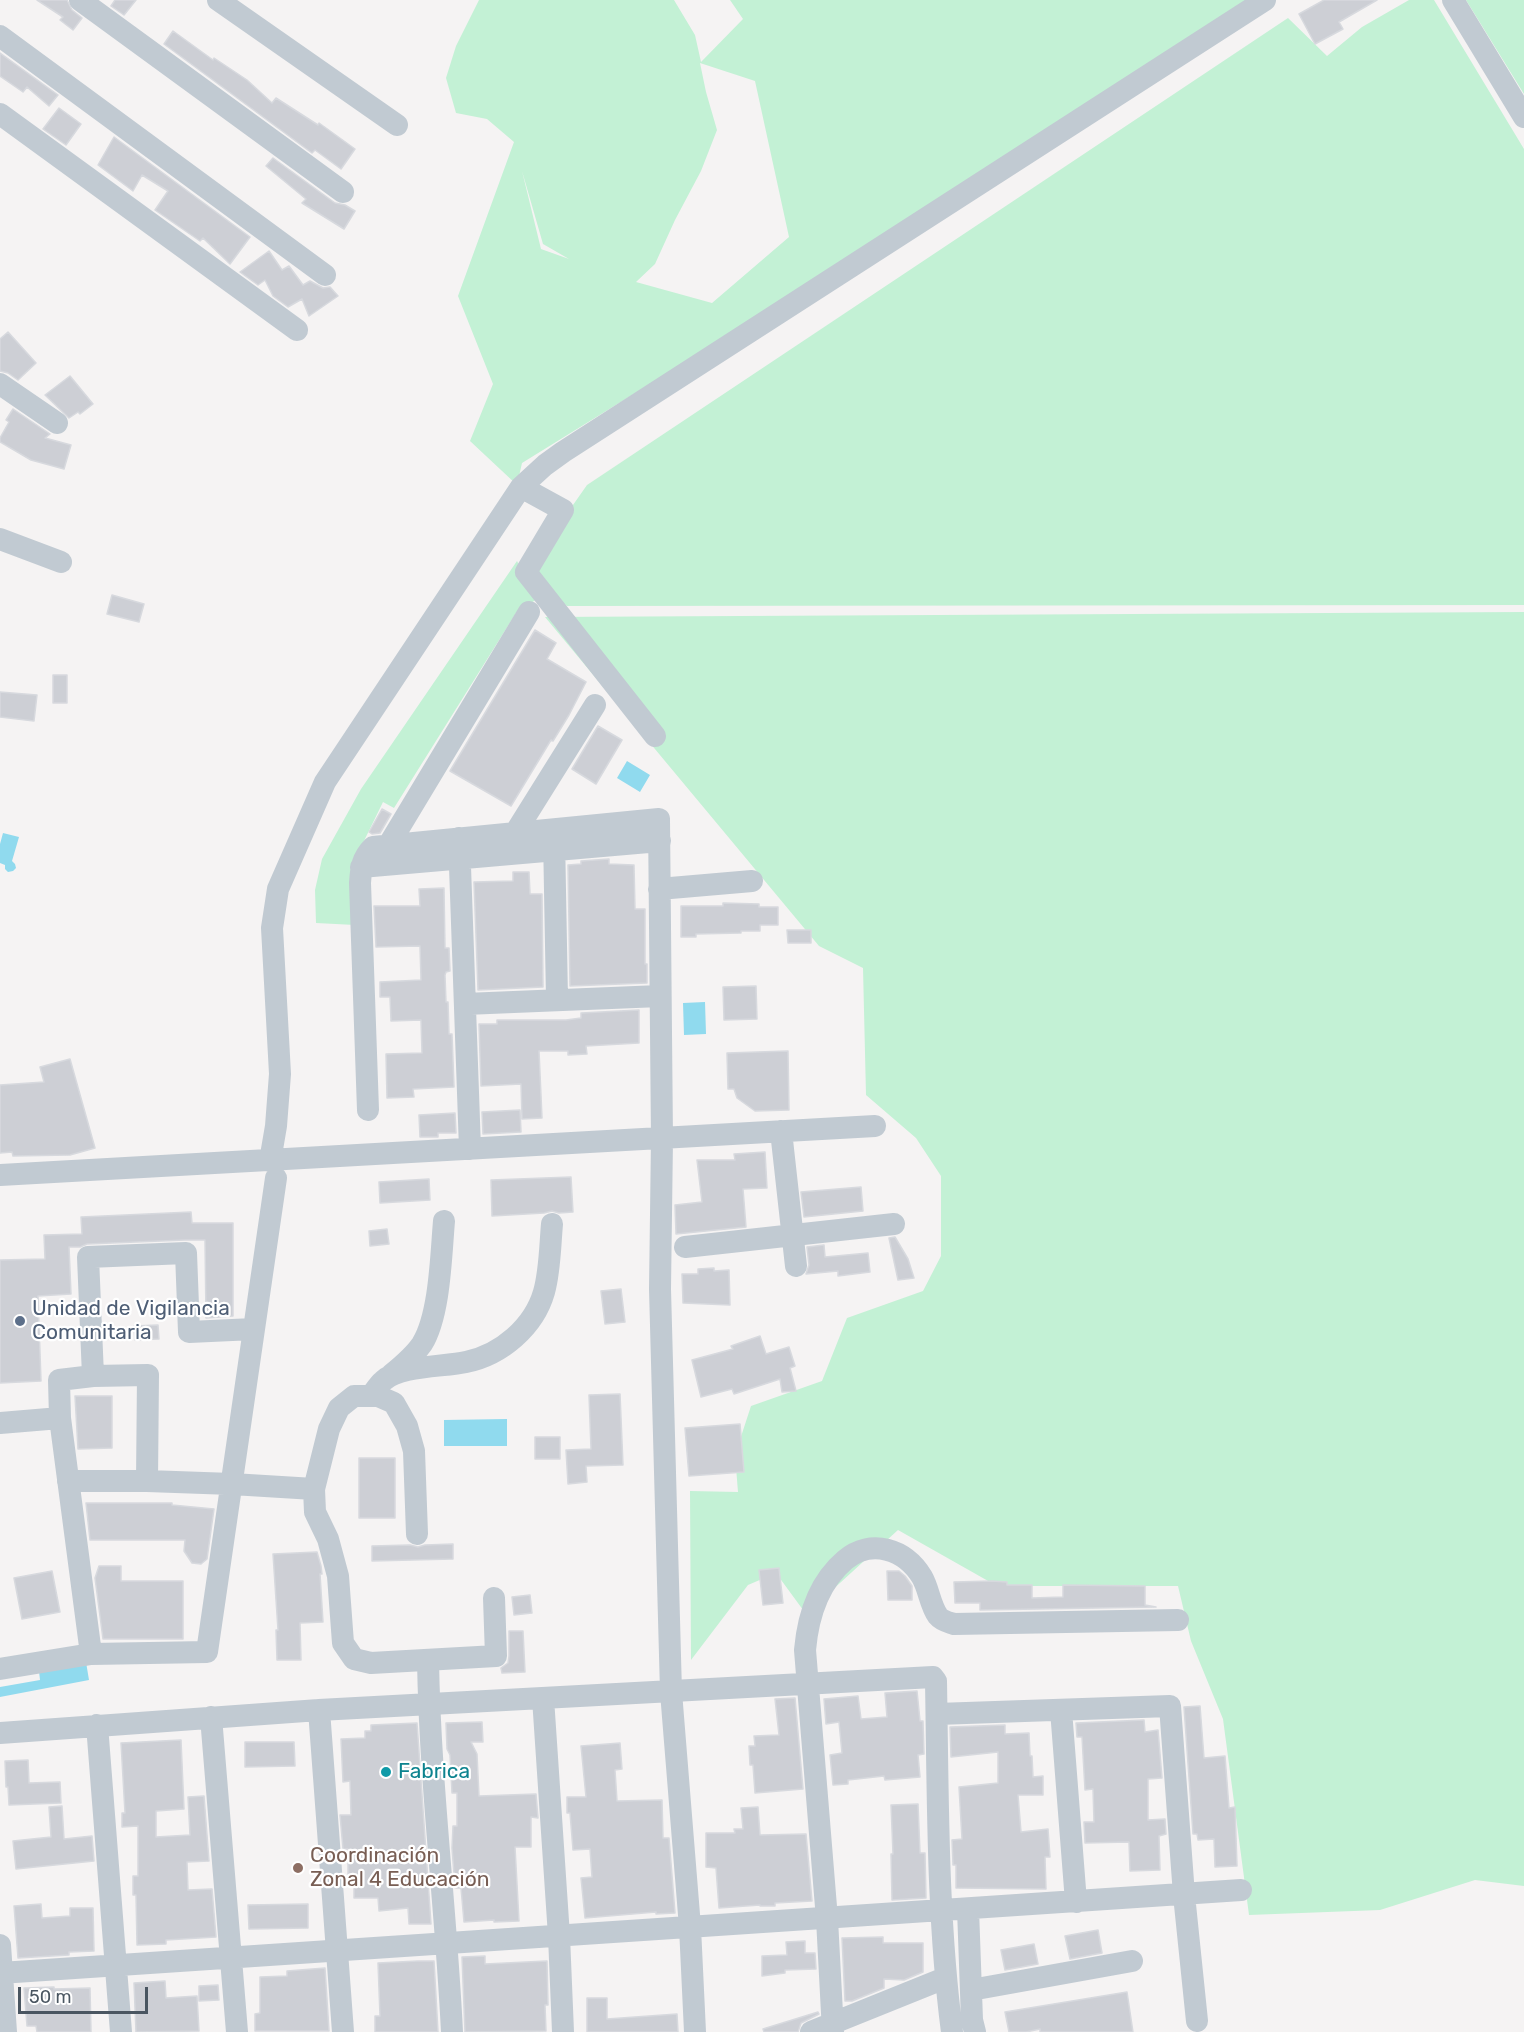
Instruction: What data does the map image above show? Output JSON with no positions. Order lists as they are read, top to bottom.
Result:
{
  "places": ["Unidad de Vigilancia Comunitaria", "Fabrica", "Coordinación Zonal 4 Educación"],
  "scale_bar": "50 m"
}
